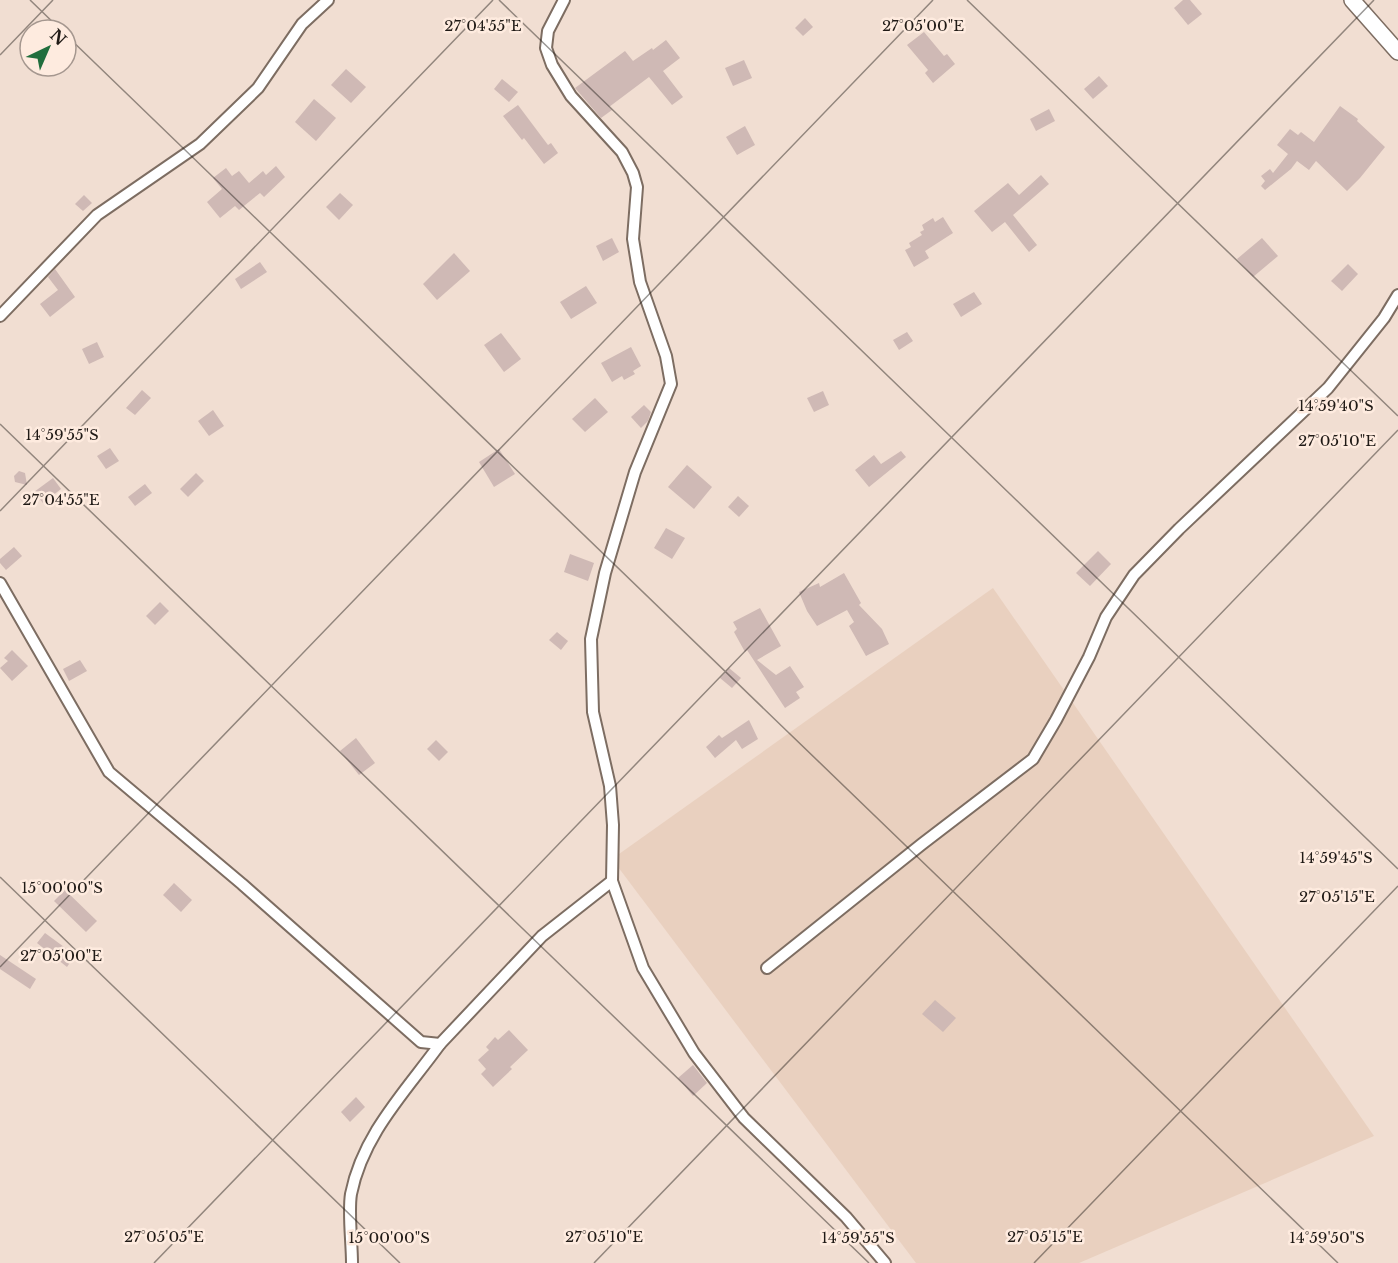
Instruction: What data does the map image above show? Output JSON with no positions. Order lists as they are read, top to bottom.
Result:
{
  "north": "top right",
  "coordinates": [
    "27°04'55\"E",
    "27°05'00\"E",
    "14°59'40\"S",
    "14°59'55\"S",
    "27°05'10\"E",
    "14°59'45\"S",
    "15°00'00\"S",
    "27°05'15\"E",
    "27°05'05\"E",
    "14°59'50\"S"
  ]
}
